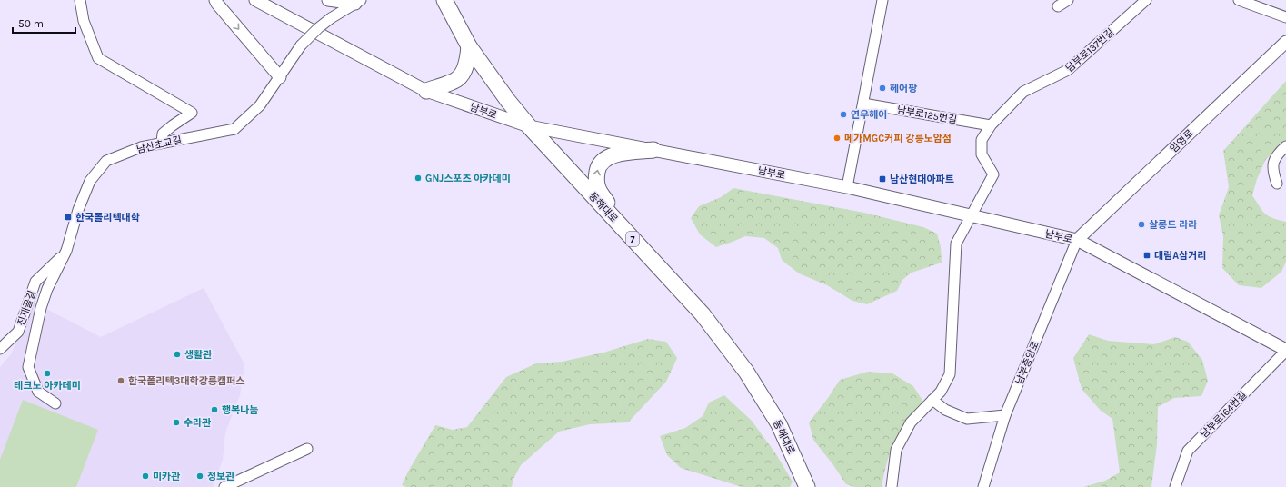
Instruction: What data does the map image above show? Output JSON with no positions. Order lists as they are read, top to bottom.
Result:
{
  "streets": {
    "main road": ["동해대로", "7"],
    "street": [
      "남부로137번길",
      "남부로",
      "남부로125번길",
      "임영로",
      "남산초교길",
      "진재골길",
      "남부중앙로",
      "남부로164번길"
    ]
  },
  "crossings": [
    ["남부로137번길", "남부로"],
    ["남부로137번길", "남부로125번길"],
    ["남부로", "임영로"],
    ["남부로", "동해대로"],
    ["남부로", "남부중앙로"],
    ["남부로", "남부로164번길"],
    ["임영로", "남부중앙로"],
    ["남산초교길", "진재골길"]
  ],
  "places": {
    "other": [
      "헤어팡",
      "연우헤어",
      "메가MGC커피 강릉노암점",
      "GNJ스포츠 아카데미",
      "살롱드 라라",
      "생활관",
      "테크노 아카데미",
      "한국폴리텍3대학강릉캠퍼스",
      "행복나눔",
      "수라관",
      "미카관",
      "정보관"
    ],
    "transit": ["남산현대아파트", "한국폴리텍대학", "대림A삼거리"]
  },
  "scale_bar": "50 m"
}
